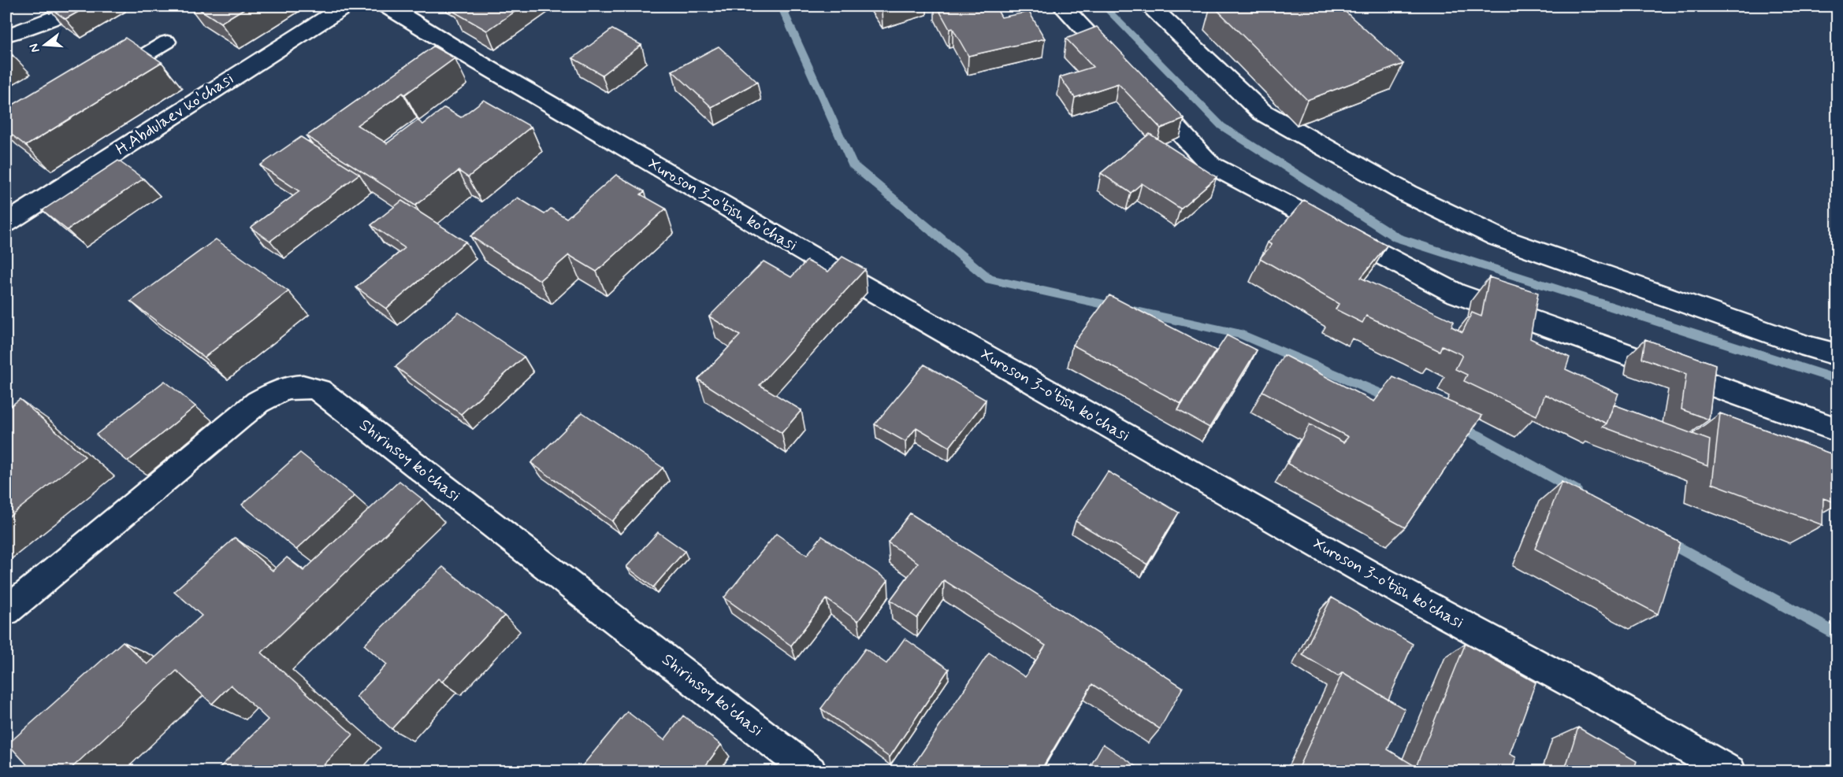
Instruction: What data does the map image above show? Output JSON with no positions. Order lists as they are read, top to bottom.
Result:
{
  "streets": {
    "street": ["H.Abdulaev ko'chasi", "Xuroson 3-o'tish ko'chasi", "Shirinsoy ko'chasi"]
  },
  "north": "left"
}
